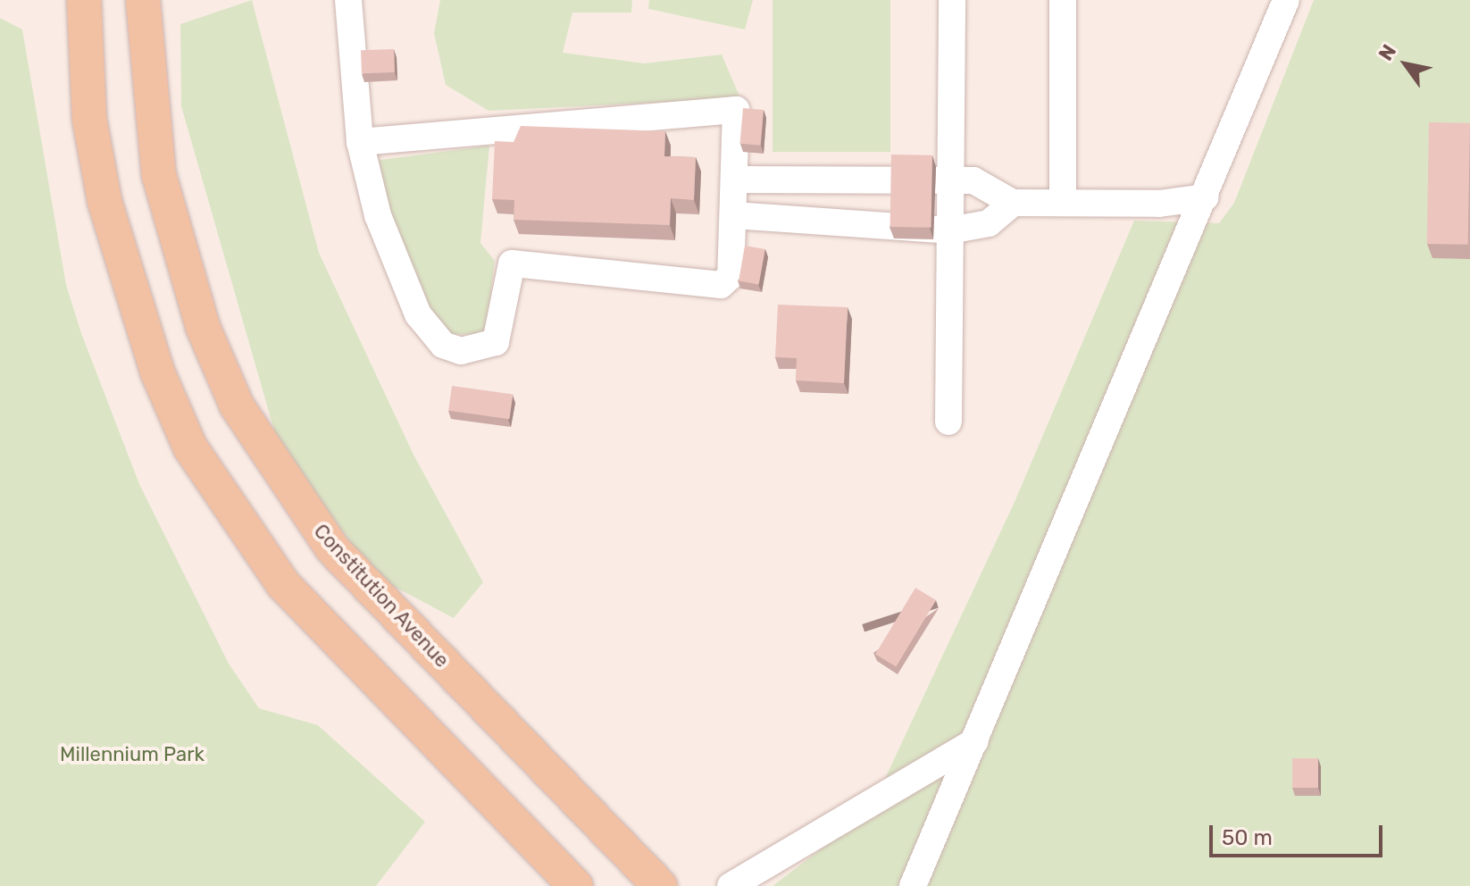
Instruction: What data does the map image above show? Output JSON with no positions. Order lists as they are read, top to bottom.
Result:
{
  "streets": {
    "main road": ["Constitution Avenue"]
  },
  "parks": ["Millennium Park"],
  "scale_bar": "50 m",
  "north": "top left"
}
